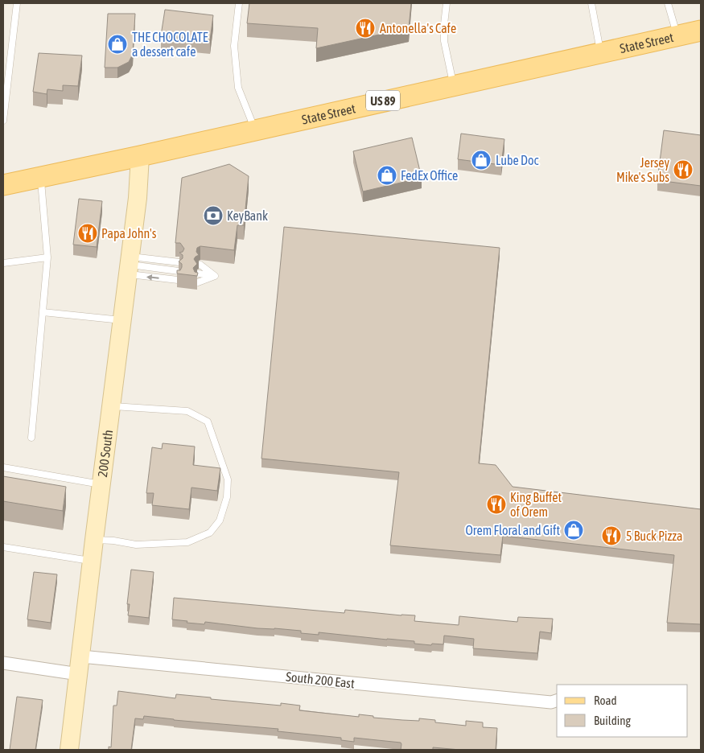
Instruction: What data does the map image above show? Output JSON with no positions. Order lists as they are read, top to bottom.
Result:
{
  "streets": {
    "main road": ["State Street", "US 89"],
    "street": ["200 South", "South 200 East"]
  },
  "crossings": [
    ["State Street", "200 South"],
    ["200 South", "South 200 East"]
  ],
  "places": {
    "restaurant": [
      "Antonella's Cafe",
      "Jersey Mike's Subs",
      "Papa John's",
      "King Buffet of Orem",
      "5 Buck Pizza"
    ],
    "shop": [
      "THE CHOCOLATE a dessert cafe",
      "Lube Doc",
      "FedEx Office",
      "Orem Floral and Gift"
    ],
    "bank": ["KeyBank"]
  },
  "legend": ["Road", "Building"]
}
